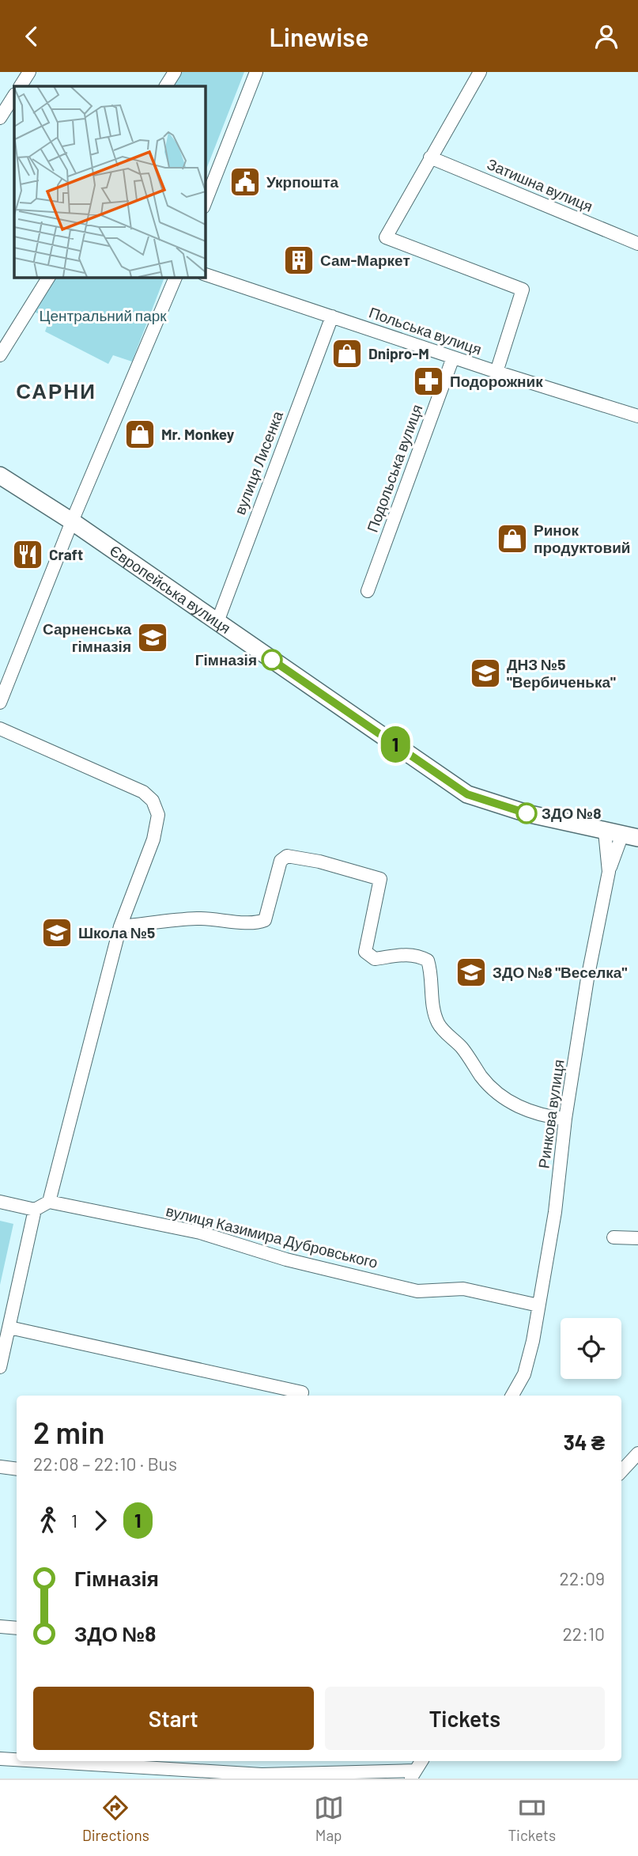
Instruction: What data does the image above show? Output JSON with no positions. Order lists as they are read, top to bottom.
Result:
{
  "streets": {
    "main road": ["Європейська вулиця"],
    "street": [
      "Затишна вулиця",
      "Польська вулиця",
      "вулиця Лисенка",
      "Подольська вулиця",
      "Ринкова вулиця",
      "вулиця Казимира Дубровського"
    ]
  },
  "crossings": [
    ["Польська вулиця", "вулиця Лисенка"],
    ["Польська вулиця", "Подольська вулиця"],
    ["вулиця Лисенка", "Європейська вулиця"],
    ["Європейська вулиця", "Ринкова вулиця"],
    ["Ринкова вулиця", "вулиця Казимира Дубровського"]
  ],
  "districts": ["САРНИ"],
  "parks": ["Центральний парк"],
  "places": {
    "public building": ["Укрпошта"],
    "building": ["Сам-Маркет"],
    "shop": ["Dnipro-M", "Mr. Monkey", "Ринок продуктовий"],
    "pharmacy": ["Подорожник"],
    "restaurant": ["Craft"],
    "school or university": [
      "Сарненська гімназія",
      "ДНЗ №5 \"Вербиченька\"",
      "Школа №5",
      "ЗДО №8 \"Веселка\""
    ],
    "other": ["Гімназія", "ЗДО №8"]
  },
  "lines": ["bus line 1"],
  "page": {
    "header": "Linewise",
    "on_map": "1",
    "heading": ["2 min", "22:08 – 22:10 · Bus", "34 ₴"],
    "legs": ["1", "1"],
    "list": [
      {
        "name": "Гімназія",
        "value": "22:09"
      },
      {
        "name": "ЗДО №8",
        "value": "22:10"
      }
    ],
    "buttons": ["Start", "Tickets"],
    "tabs": ["Directions", "Map", "Tickets"]
  }
}
